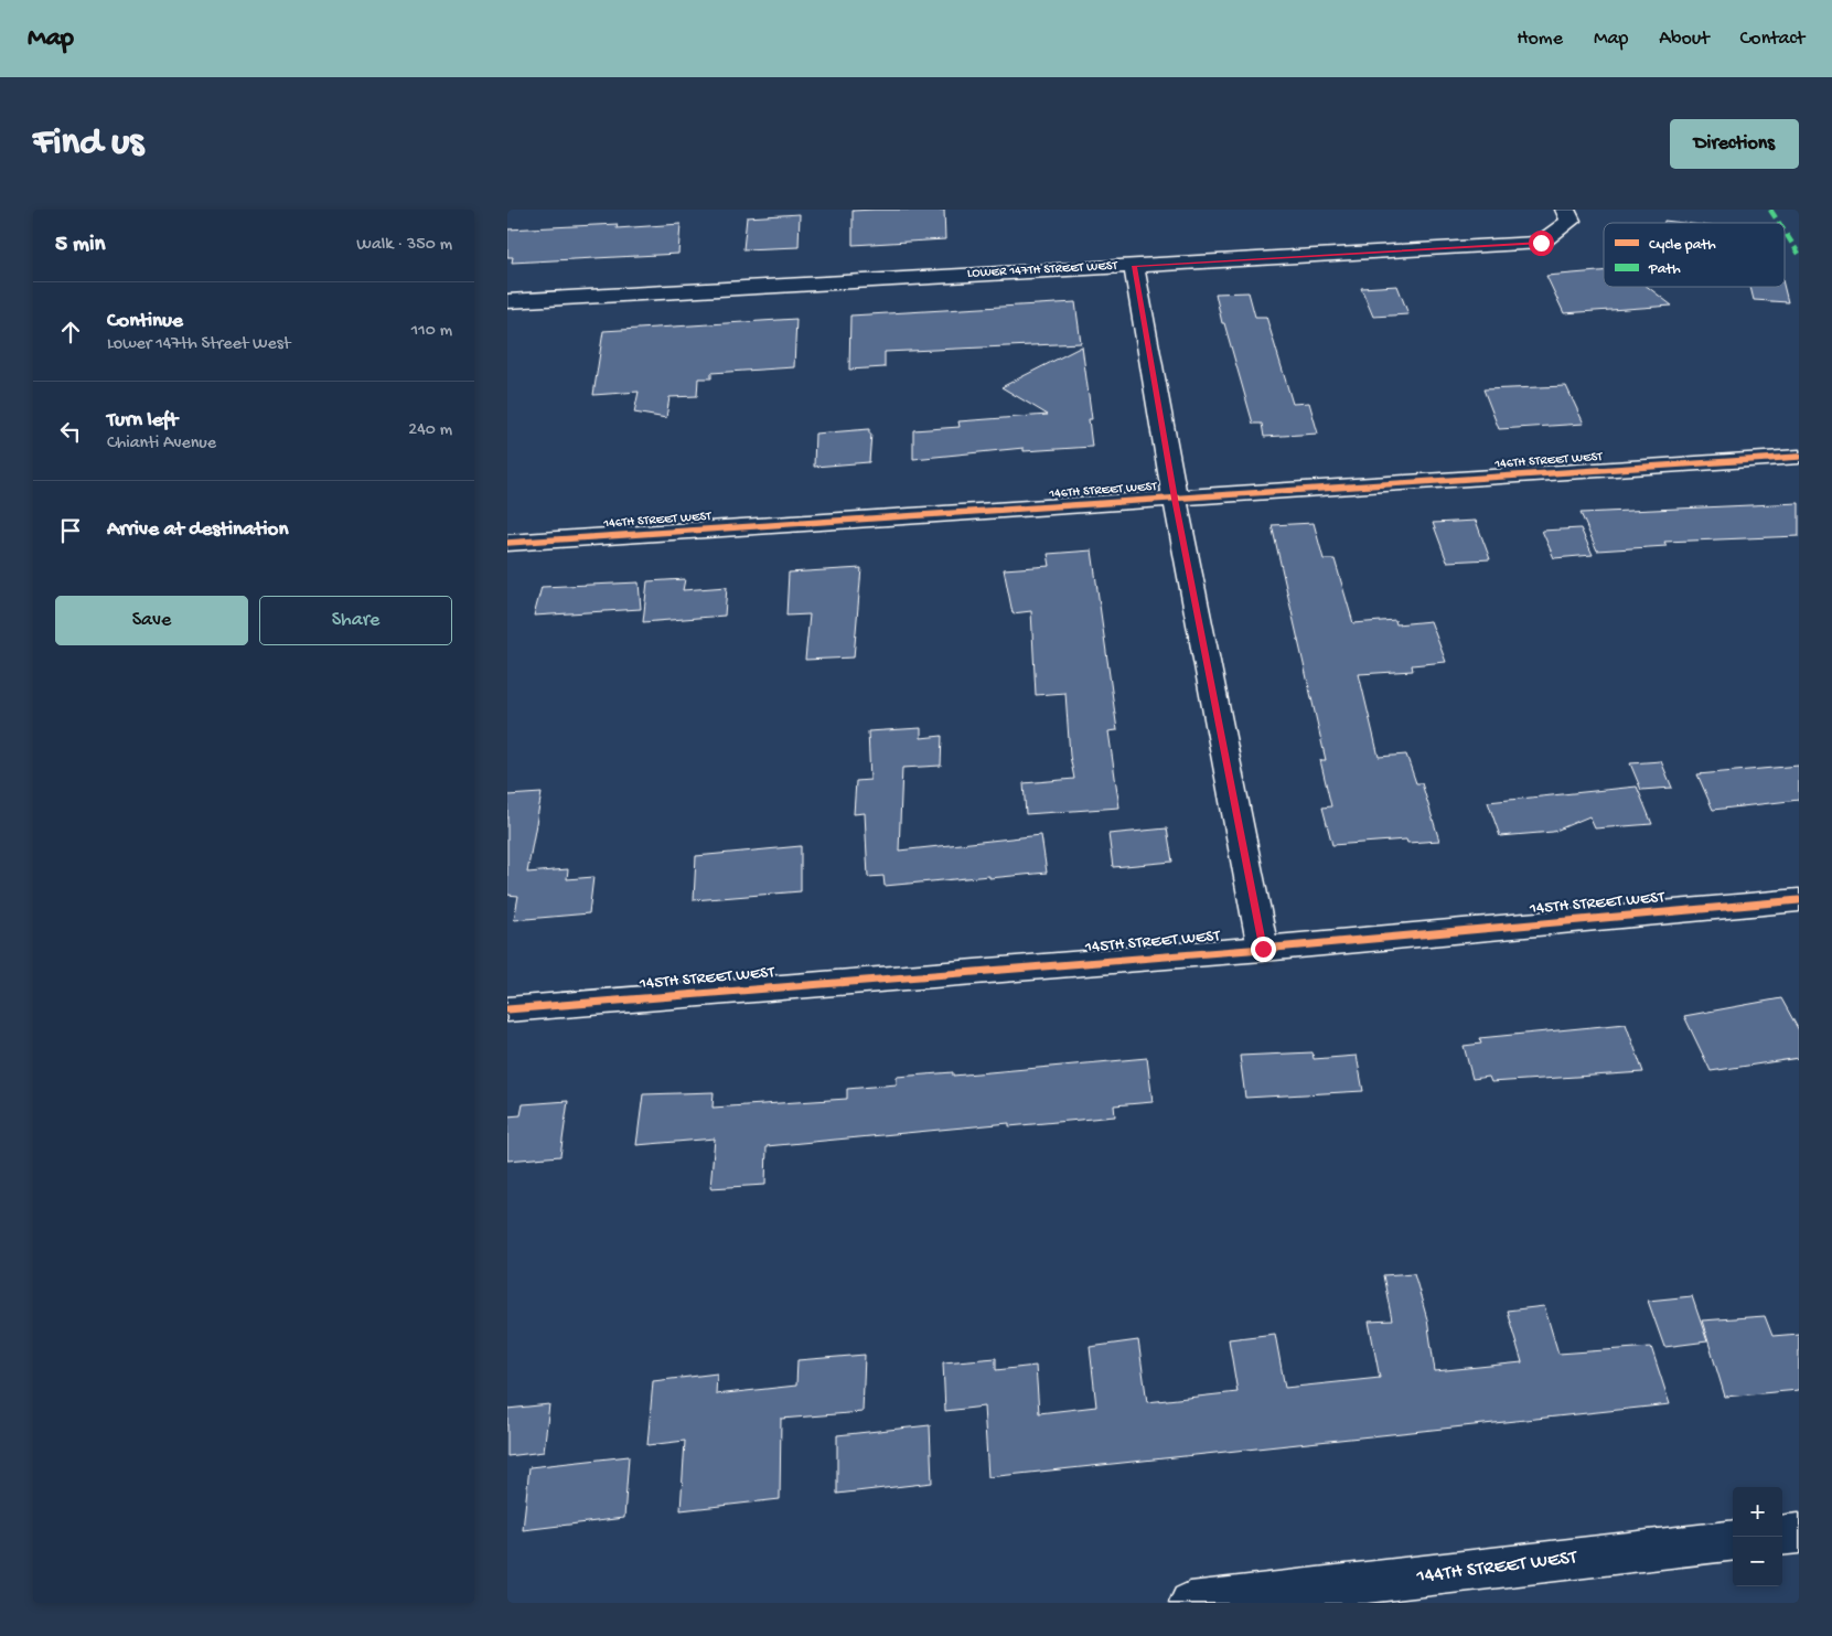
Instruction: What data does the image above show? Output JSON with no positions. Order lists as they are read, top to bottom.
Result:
{
  "streets": {
    "street": [
      "LOWER 147TH STREET WEST",
      "146TH STREET WEST",
      "145TH STREET WEST",
      "144TH STREET WEST"
    ]
  },
  "legend": ["Cycle path", "Path"],
  "page": {
    "header": "Map",
    "nav": [
      "Home",
      "Map",
      "About",
      "Contact"
    ],
    "buttons": [
      "Directions",
      ["Save", "Share"]
    ],
    "title": "Find us",
    "heading": ["5 min", "Walk · 350 m"],
    "list": [
      ["Continue", "Lower 147th Street West", "110 m"],
      ["Turn left", "Chianti Avenue", "240 m"],
      "Arrive at destination"
    ],
    "map_buttons": ["+", "−"]
  }
}
